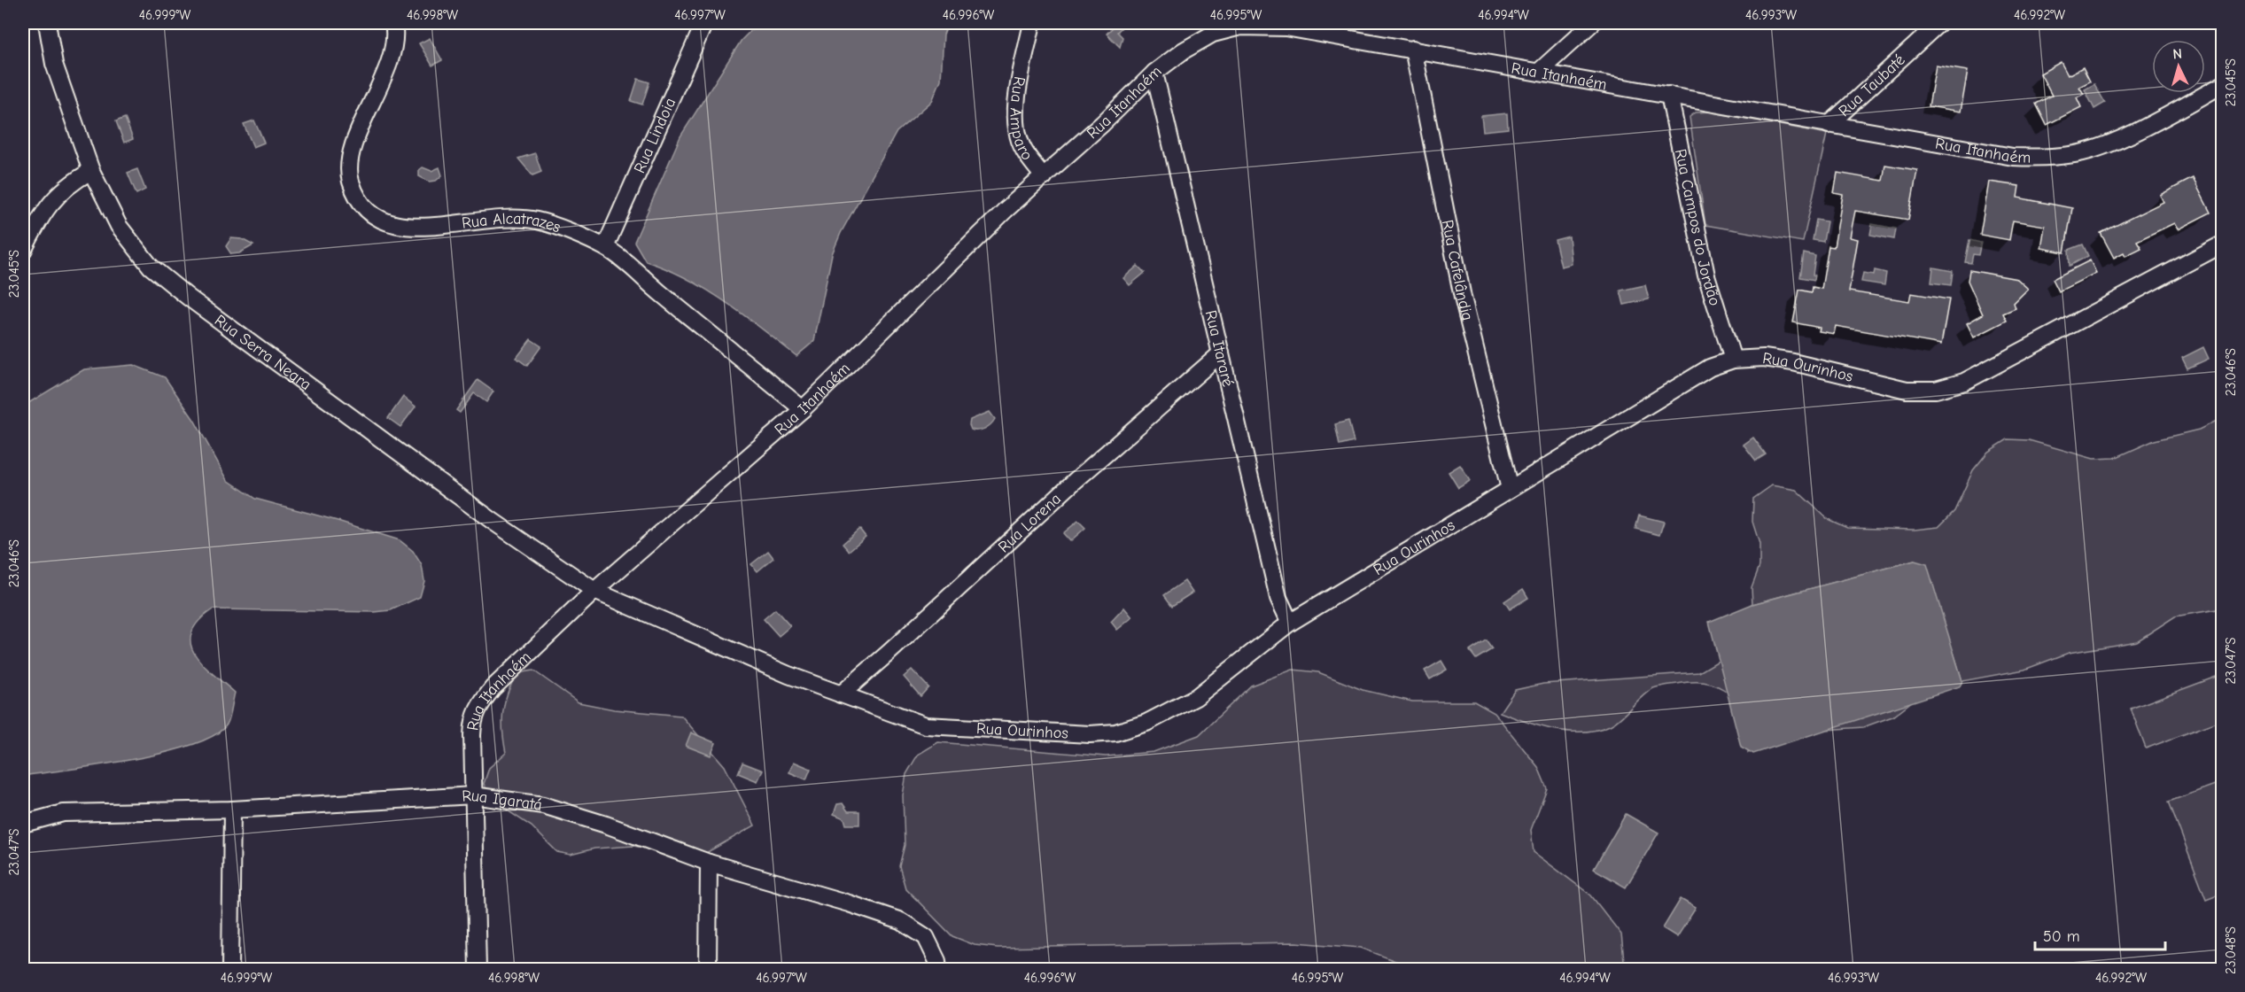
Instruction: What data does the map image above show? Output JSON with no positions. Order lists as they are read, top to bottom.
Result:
{
  "streets": {
    "street": [
      "Rua Itanhaém",
      "Rua Taubaté",
      "Rua Amparo",
      "Rua Lindoia",
      "Rua Alcatrazes",
      "Rua Campos do Jordão",
      "Rua Cafelândia",
      "Rua Itararé",
      "Rua Serra Negra",
      "Rua Ourinhos",
      "Rua Lorena",
      "Rua Igaratá"
    ]
  },
  "crossings": [
    ["Rua Itanhaém", "Rua Taubaté"],
    ["Rua Itanhaém", "Rua Amparo"],
    ["Rua Itanhaém", "Rua Alcatrazes"],
    ["Rua Itanhaém", "Rua Campos do Jordão"],
    ["Rua Itanhaém", "Rua Cafelândia"],
    ["Rua Itanhaém", "Rua Itararé"],
    ["Rua Itanhaém", "Rua Serra Negra"],
    ["Rua Itanhaém", "Rua Ourinhos"],
    ["Rua Itanhaém", "Rua Igaratá"],
    ["Rua Lindoia", "Rua Alcatrazes"],
    ["Rua Campos do Jordão", "Rua Ourinhos"],
    ["Rua Cafelândia", "Rua Ourinhos"],
    ["Rua Itararé", "Rua Ourinhos"],
    ["Rua Itararé", "Rua Lorena"],
    ["Rua Serra Negra", "Rua Ourinhos"],
    ["Rua Ourinhos", "Rua Lorena"]
  ],
  "scale_bar": "50 m",
  "north": "top",
  "coordinates": [
    "46.999°W",
    "46.998°W",
    "46.997°W",
    "46.996°W",
    "46.995°W",
    "46.994°W",
    "46.993°W",
    "46.992°W",
    "23.045°S",
    "23.046°S",
    "23.047°S",
    "23.048°S"
  ]
}
